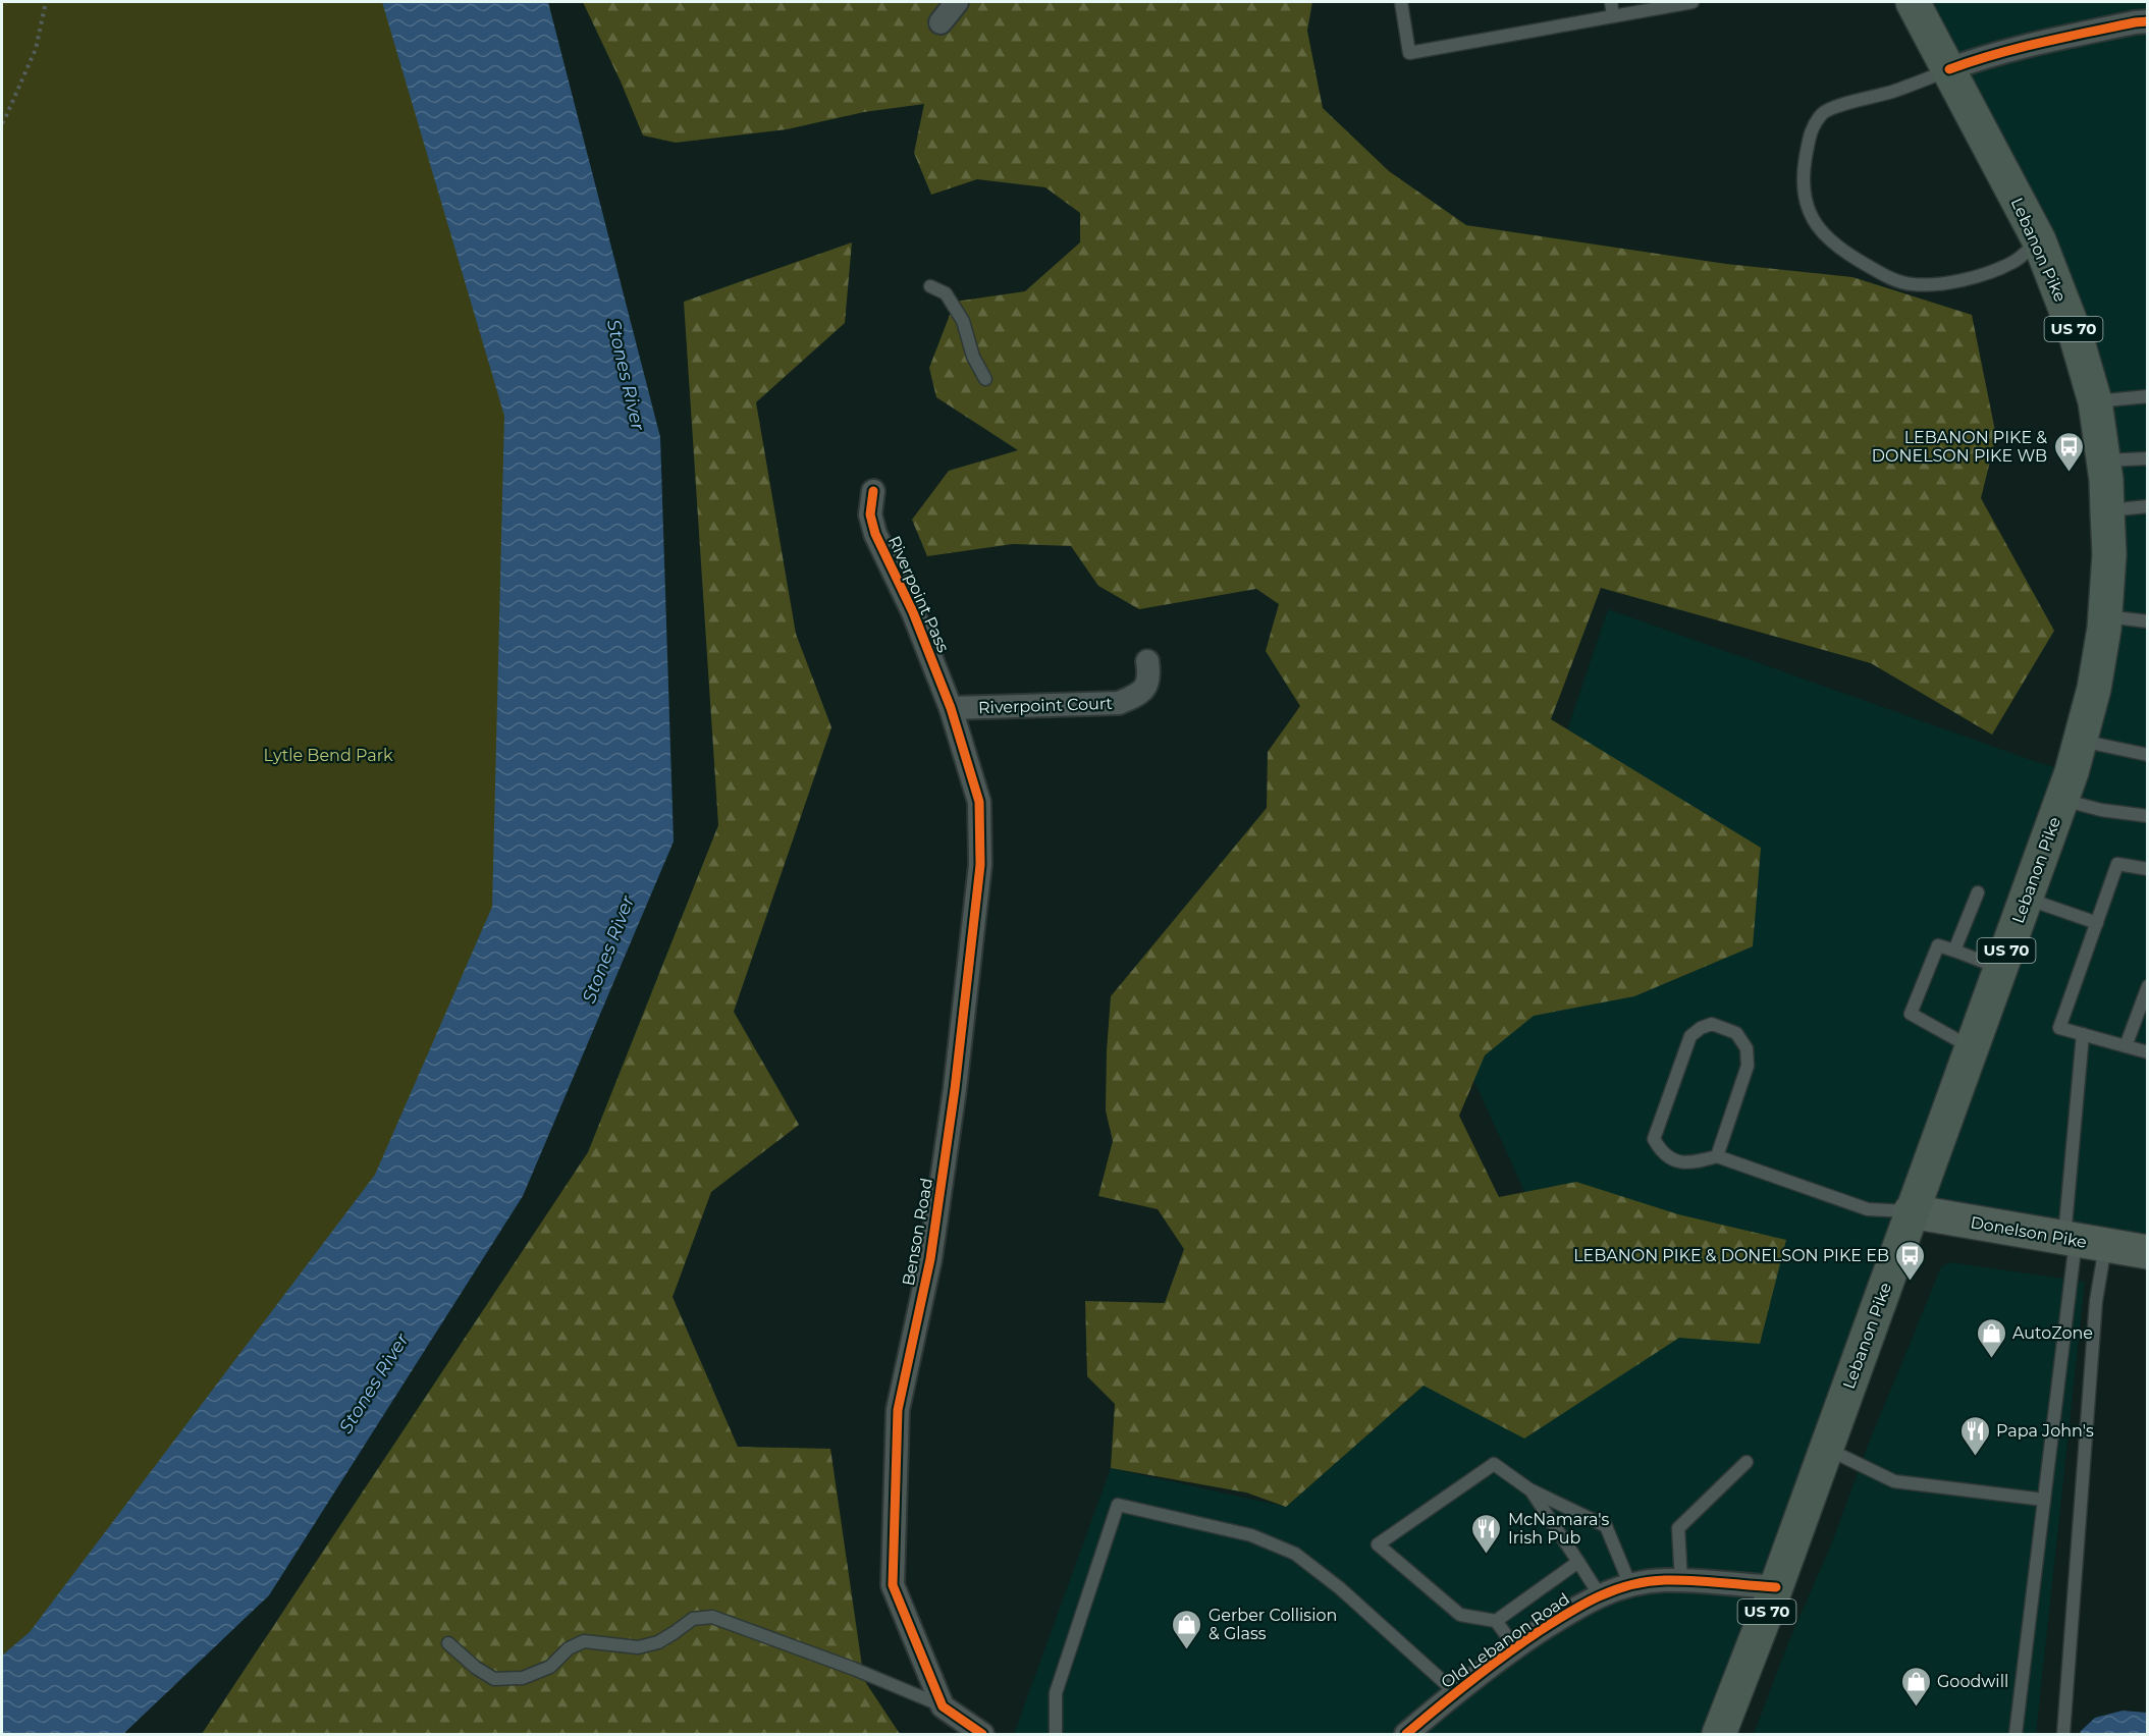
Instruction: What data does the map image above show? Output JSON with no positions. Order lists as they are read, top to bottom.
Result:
{
  "streets": {
    "main road": ["Lebanon Pike", "US 70", "Donelson Pike"],
    "street": [
      "Riverpoint Pass",
      "Riverpoint Court",
      "Benson Road",
      "Old Lebanon Road"
    ]
  },
  "crossings": [
    ["Lebanon Pike", "Donelson Pike"],
    ["Lebanon Pike", "Old Lebanon Road"],
    ["Riverpoint Pass", "Riverpoint Court"],
    ["Riverpoint Pass", "Benson Road"],
    ["Riverpoint Court", "Benson Road"]
  ],
  "water": ["Stones River"],
  "parks": ["Lytle Bend Park"],
  "places": {
    "bus stop": ["LEBANON PIKE & DONELSON PIKE WB", "LEBANON PIKE & DONELSON PIKE EB"],
    "shop": ["AutoZone", "Gerber Collision & Glass", "Goodwill"],
    "restaurant": ["Papa John's", "McNamara's Irish Pub"]
  }
}
